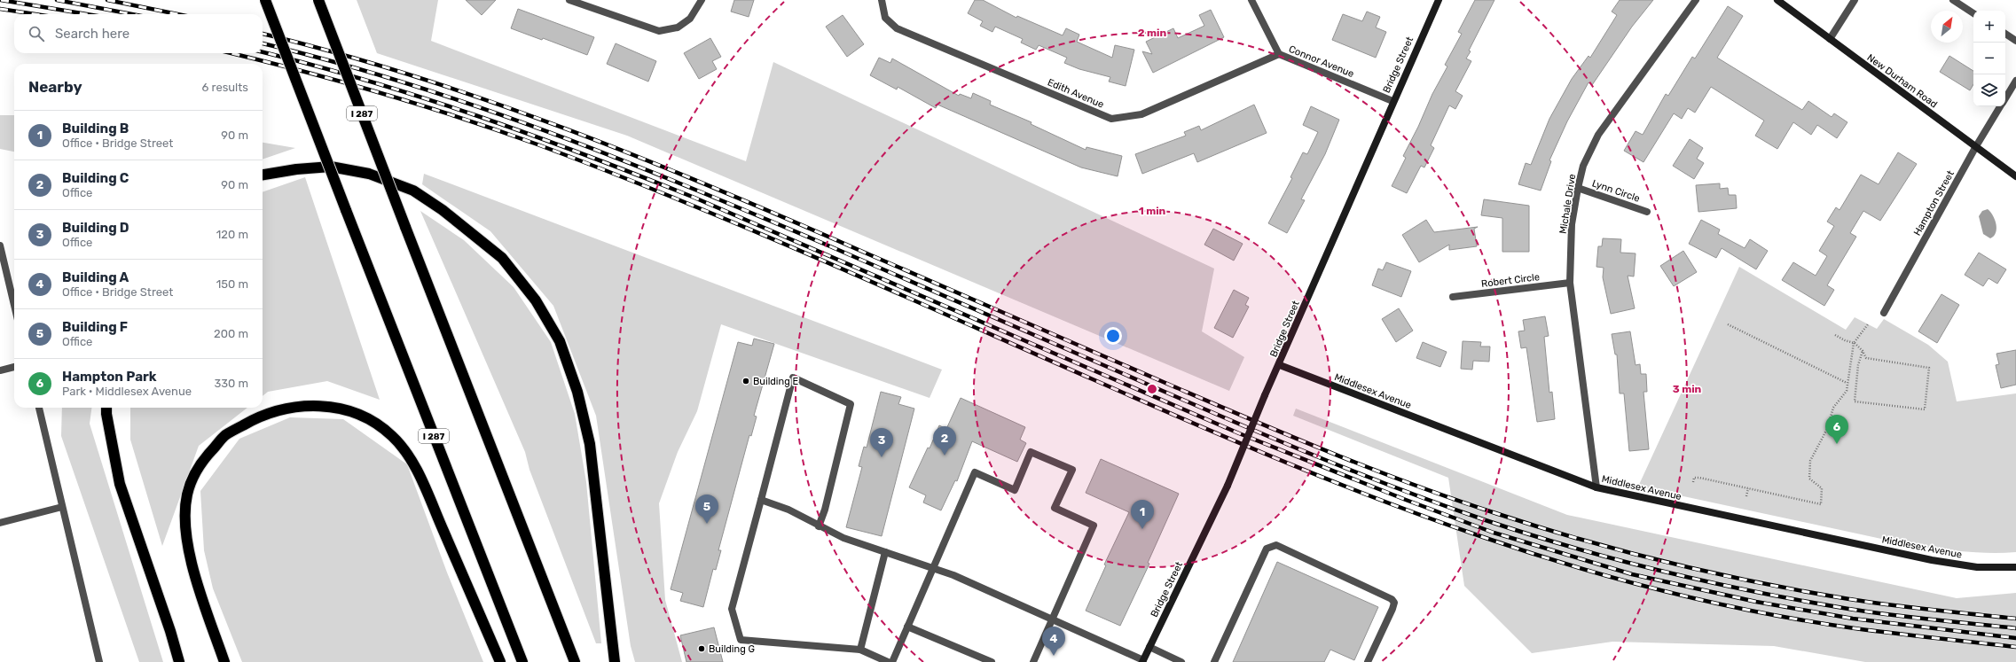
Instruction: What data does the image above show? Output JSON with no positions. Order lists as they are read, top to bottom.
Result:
{
  "streets": {
    "highway": ["I 287"],
    "street": [
      "Connor Avenue",
      "Bridge Street",
      "New Durham Road",
      "Edith Avenue",
      "Lynn Circle",
      "Hampton Street",
      "Michale Drive",
      "Robert Circle",
      "Middlesex Avenue"
    ]
  },
  "crossings": [
    ["Connor Avenue", "Bridge Street"],
    ["Connor Avenue", "Edith Avenue"],
    ["Bridge Street", "Middlesex Avenue"],
    ["New Durham Road", "Hampton Street"],
    ["Lynn Circle", "Michale Drive"],
    ["Michale Drive", "Robert Circle"],
    ["Michale Drive", "Middlesex Avenue"]
  ],
  "places": ["Building E", "Building G"],
  "north": "top right",
  "page": {
    "map_buttons": ["+", "−"],
    "search": "Search here",
    "heading": ["Nearby", "6 results"],
    "list": [
      {
        "mark": "1",
        "name": "Building B",
        "note": "Office · Bridge Street",
        "value": "90 m"
      },
      {
        "mark": "2",
        "name": "Building C",
        "note": "Office",
        "value": "90 m"
      },
      {
        "mark": "3",
        "name": "Building D",
        "note": "Office",
        "value": "120 m"
      },
      {
        "mark": "4",
        "name": "Building A",
        "note": "Office · Bridge Street",
        "value": "150 m"
      },
      {
        "mark": "5",
        "name": "Building F",
        "note": "Office",
        "value": "200 m"
      },
      {
        "mark": "6",
        "name": "Hampton Park",
        "note": "Park · Middlesex Avenue",
        "value": "330 m"
      }
    ],
    "pins": [
      "6",
      "2",
      "3",
      "5",
      "1",
      "4"
    ]
  },
  "rings": ["2 min", "1 min", "3 min"]
}
